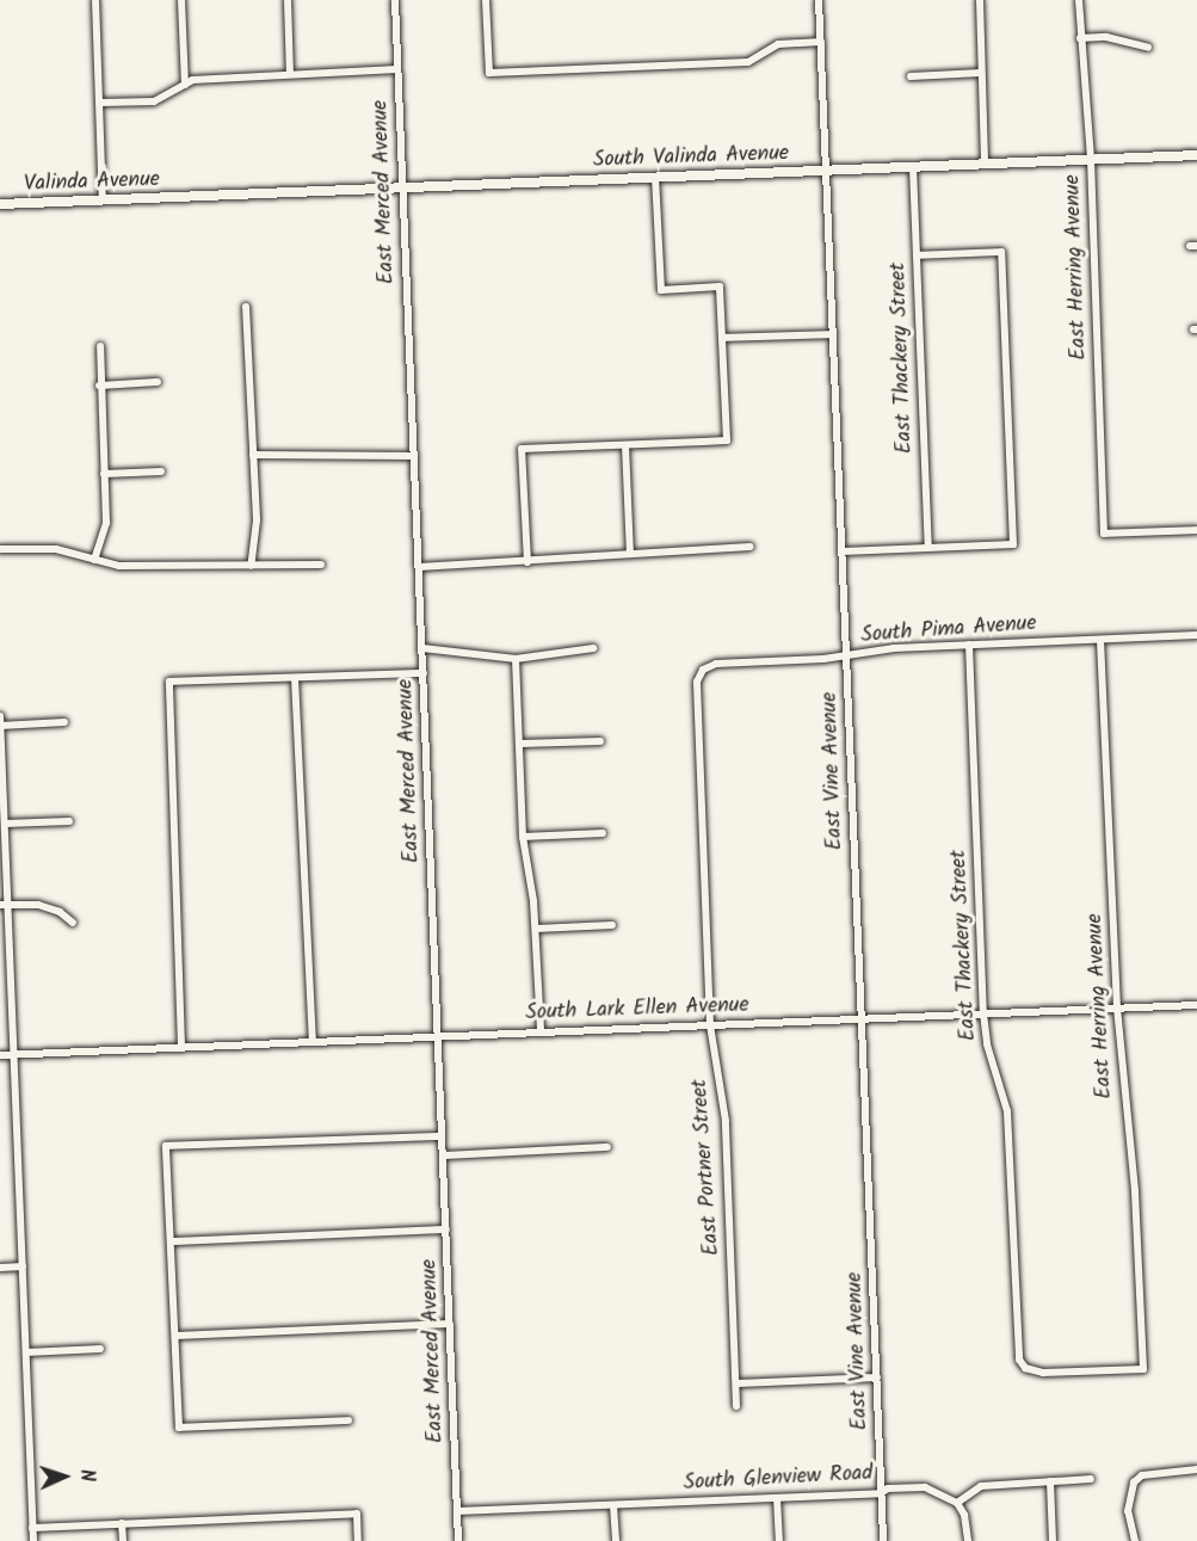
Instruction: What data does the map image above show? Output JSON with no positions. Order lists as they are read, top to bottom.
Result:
{
  "streets": {
    "main road": ["South Valinda Avenue", "Valinda Avenue"],
    "street": [
      "East Merced Avenue",
      "East Herring Avenue",
      "East Thackery Street",
      "South Pima Avenue",
      "East Vine Avenue",
      "South Lark Ellen Avenue",
      "East Portner Street",
      "South Glenview Road"
    ]
  },
  "crossings": [
    ["South Valinda Avenue", "Valinda Avenue"],
    ["South Valinda Avenue", "East Merced Avenue"],
    ["South Valinda Avenue", "East Herring Avenue"],
    ["South Valinda Avenue", "East Thackery Street"],
    ["South Valinda Avenue", "East Vine Avenue"],
    ["East Merced Avenue", "South Lark Ellen Avenue"],
    ["East Merced Avenue", "South Glenview Road"],
    ["East Herring Avenue", "East Thackery Street"],
    ["East Herring Avenue", "South Pima Avenue"],
    ["East Herring Avenue", "South Lark Ellen Avenue"],
    ["East Thackery Street", "South Pima Avenue"],
    ["East Thackery Street", "South Lark Ellen Avenue"],
    ["South Pima Avenue", "East Vine Avenue"],
    ["South Pima Avenue", "East Portner Street"],
    ["East Vine Avenue", "South Lark Ellen Avenue"],
    ["East Vine Avenue", "South Glenview Road"],
    ["South Lark Ellen Avenue", "East Portner Street"]
  ],
  "north": "right"
}
